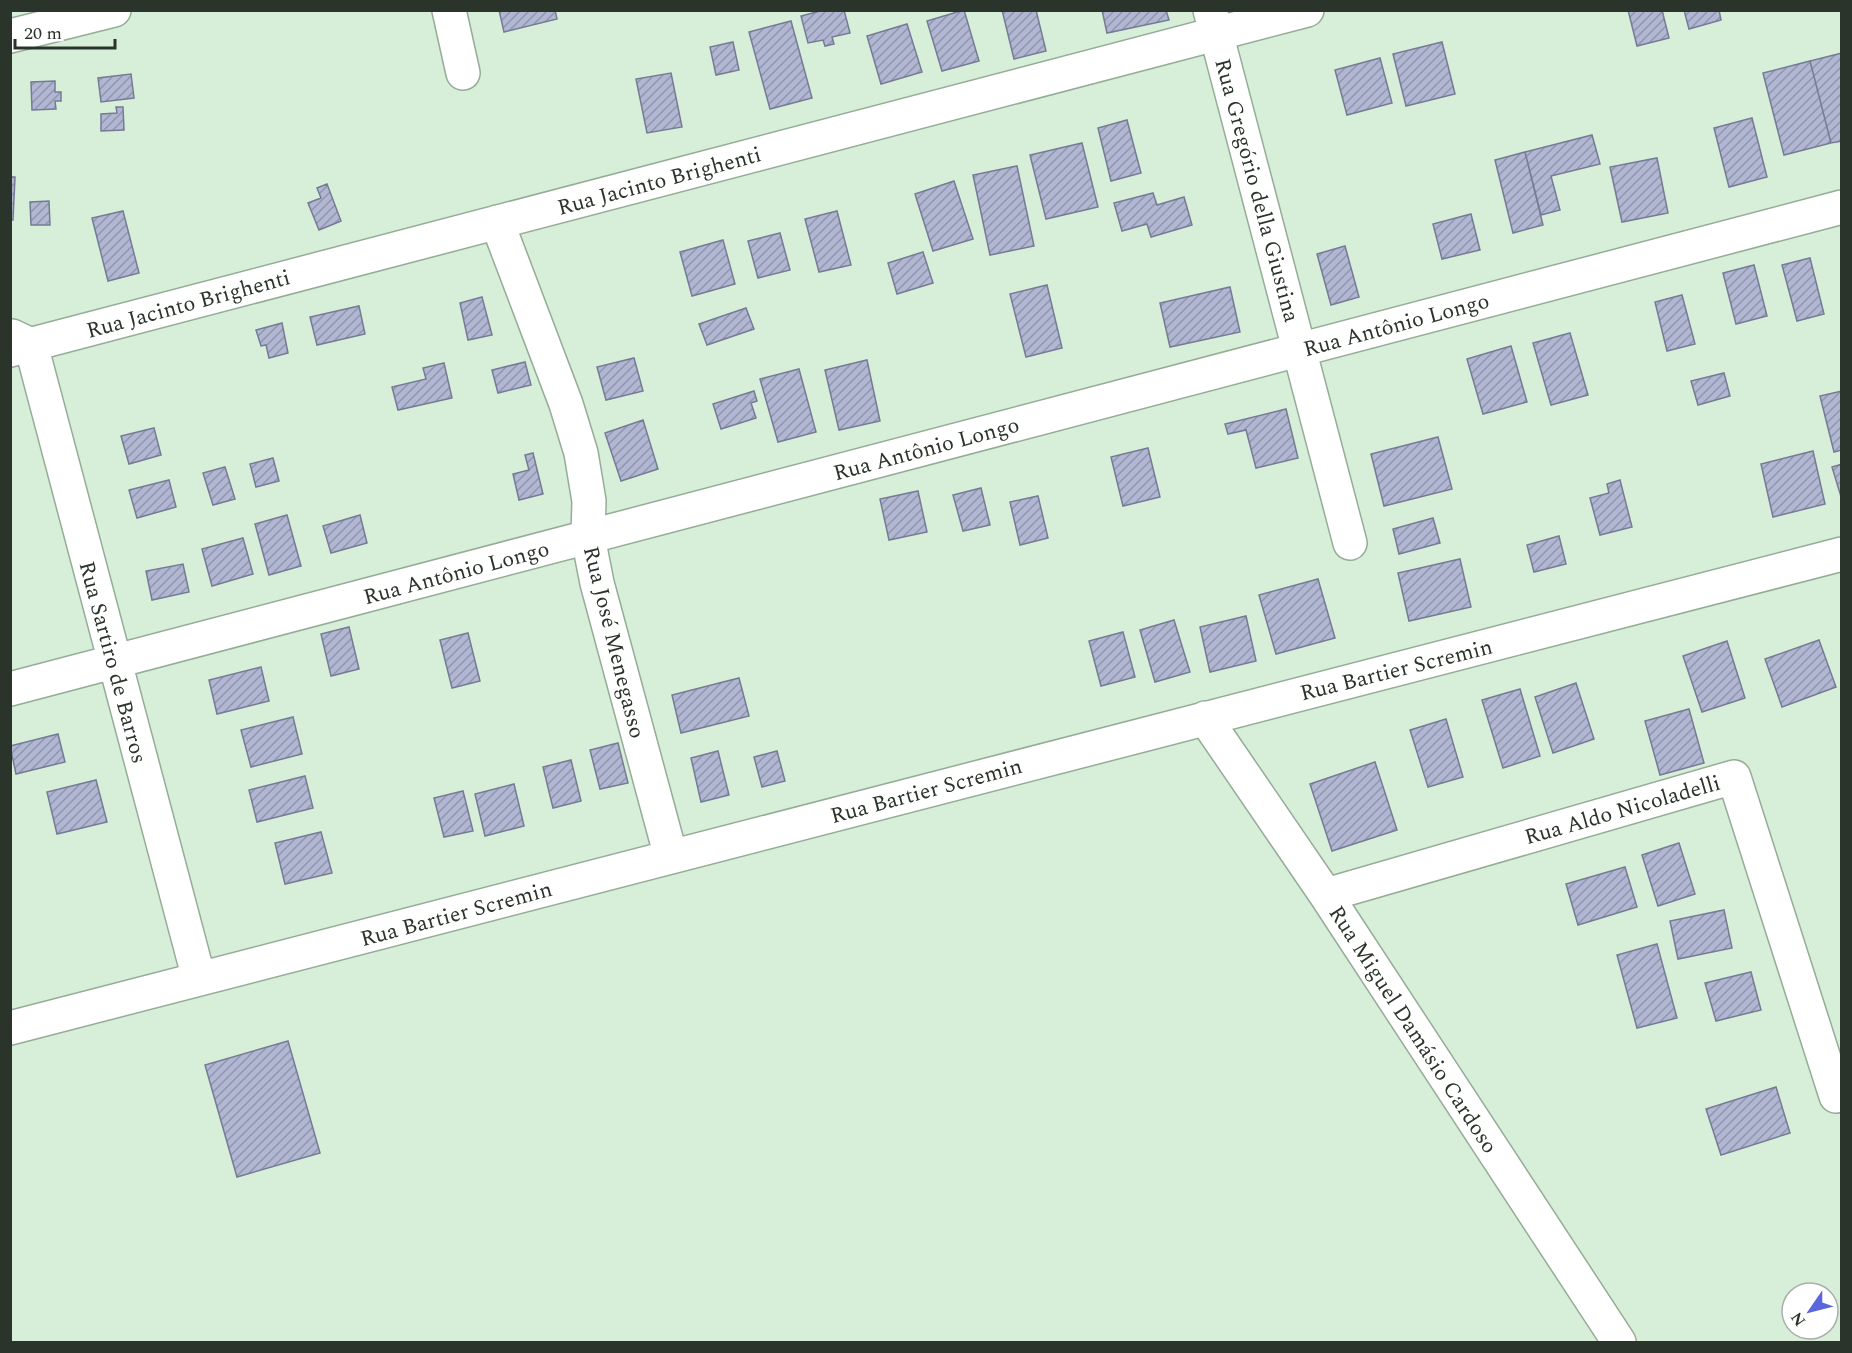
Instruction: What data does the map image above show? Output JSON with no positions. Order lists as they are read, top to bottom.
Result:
{
  "streets": {
    "street": [
      "Rua Jacinto Brighenti",
      "Rua Gregório della Giustina",
      "Rua Antônio Longo",
      "Rua José Menegasso",
      "Rua Sartiro de Barros",
      "Rua Bartier Scremin",
      "Rua Aldo Nicoladelli",
      "Rua Miguel Damásio Cardoso"
    ]
  },
  "crossings": [
    ["Rua Jacinto Brighenti", "Rua Gregório della Giustina"],
    ["Rua Jacinto Brighenti", "Rua José Menegasso"],
    ["Rua Jacinto Brighenti", "Rua Sartiro de Barros"],
    ["Rua Gregório della Giustina", "Rua Antônio Longo"],
    ["Rua Antônio Longo", "Rua José Menegasso"],
    ["Rua Antônio Longo", "Rua Sartiro de Barros"],
    ["Rua José Menegasso", "Rua Bartier Scremin"],
    ["Rua Sartiro de Barros", "Rua Bartier Scremin"],
    ["Rua Bartier Scremin", "Rua Miguel Damásio Cardoso"],
    ["Rua Aldo Nicoladelli", "Rua Miguel Damásio Cardoso"]
  ],
  "scale_bar": "20 m",
  "north": "bottom left"
}
